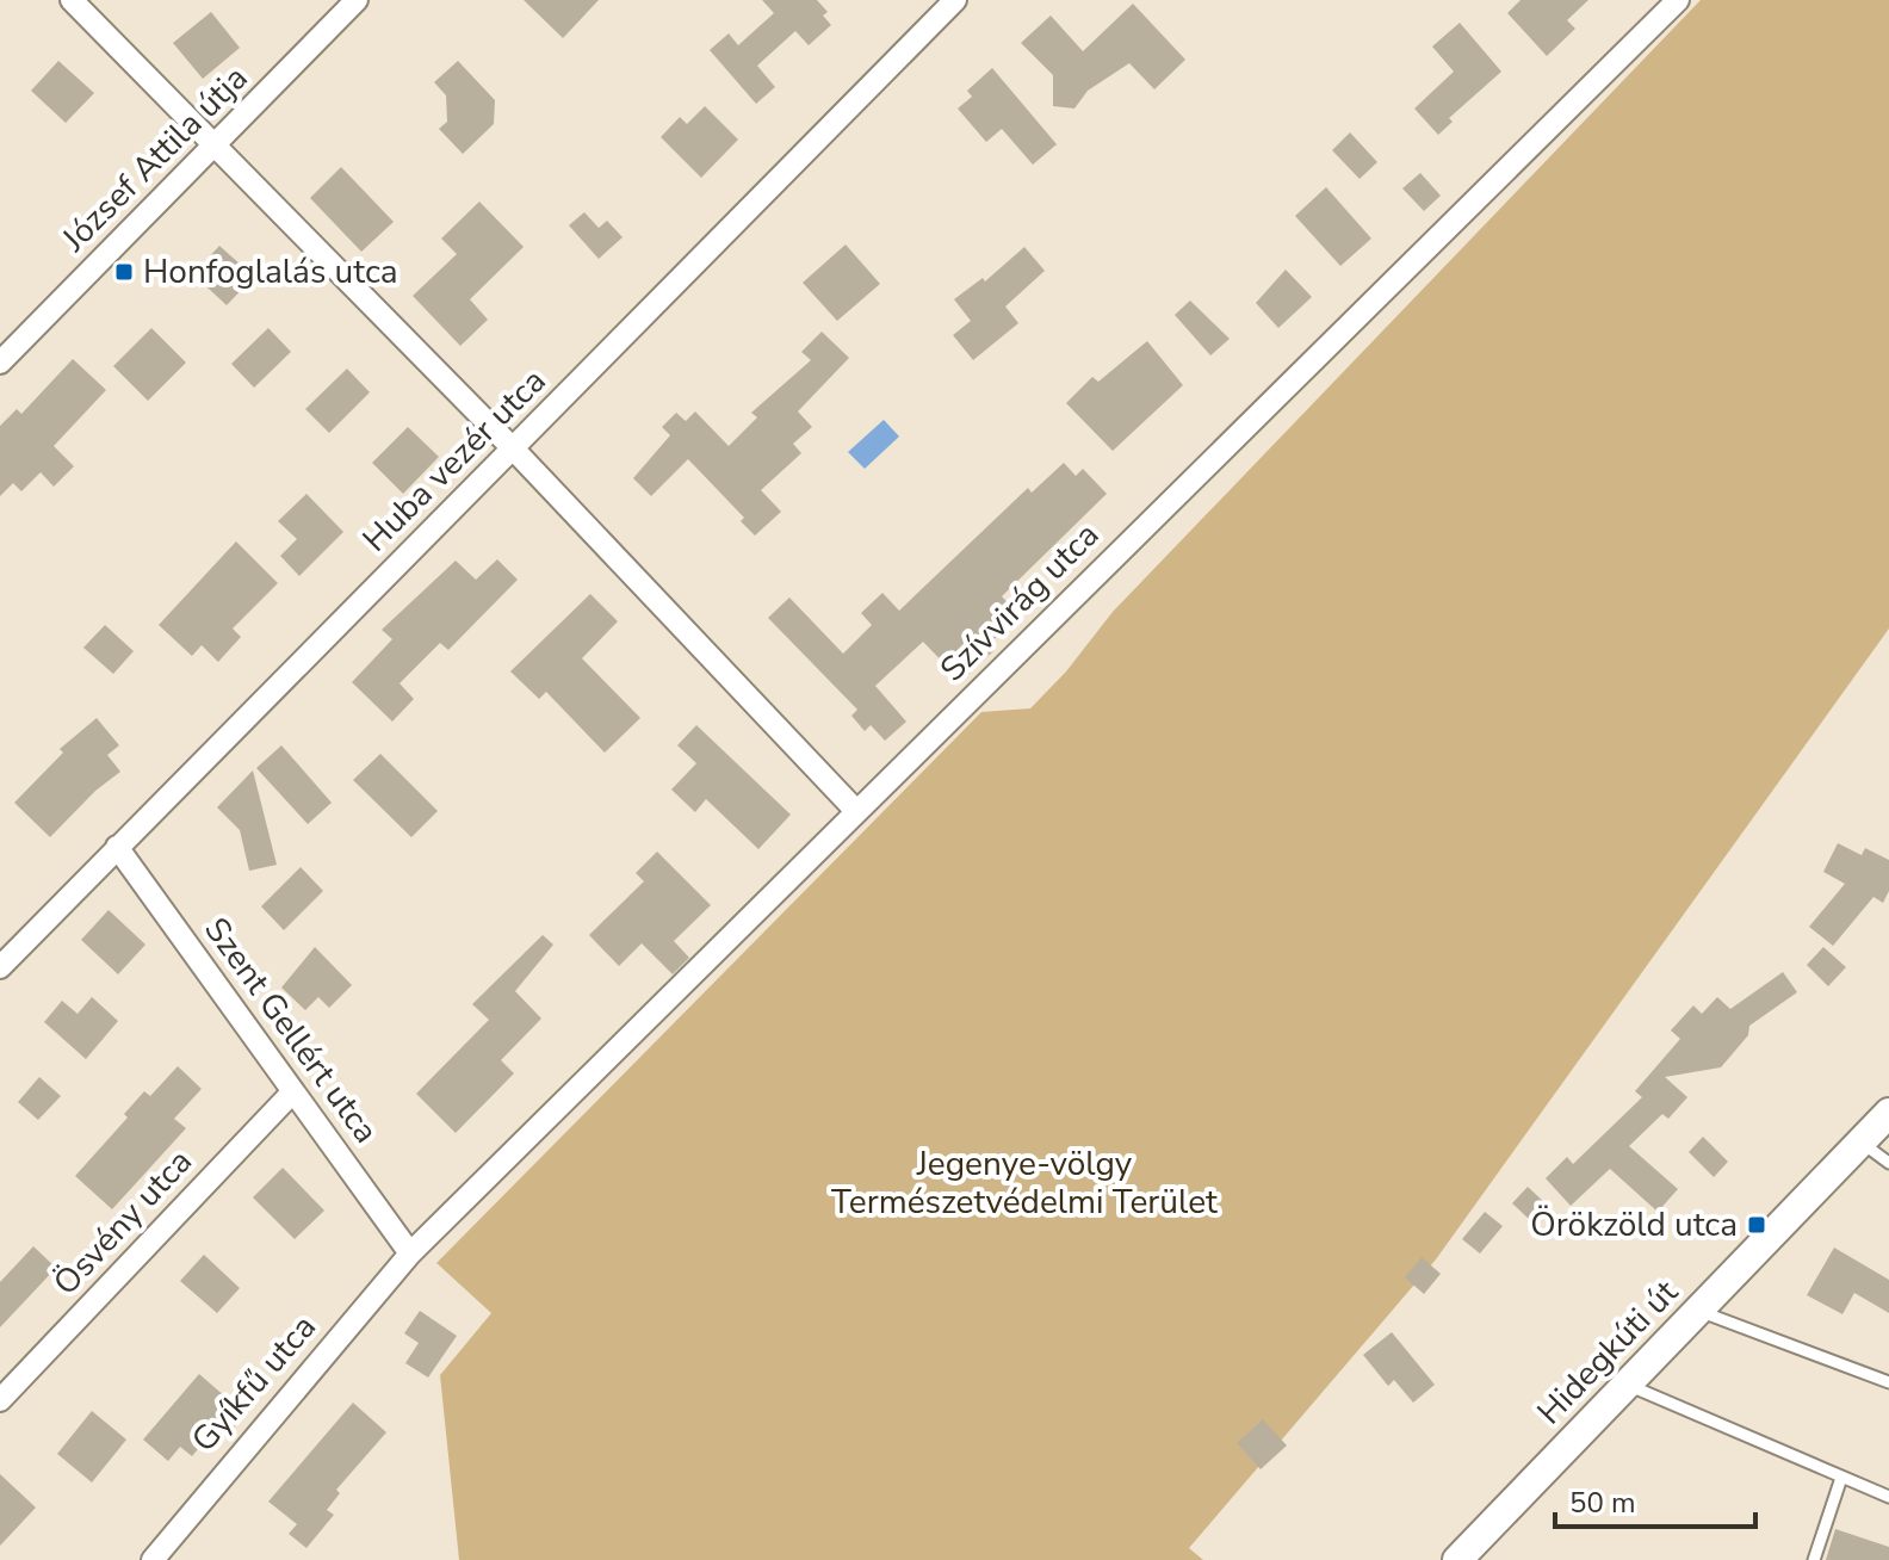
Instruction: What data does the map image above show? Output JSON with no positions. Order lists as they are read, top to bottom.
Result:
{
  "streets": {
    "main road": ["Hidegkúti út"],
    "street": [
      "József Attila útja",
      "Huba vezér utca",
      "Szívvirág utca",
      "Szent Gellért utca",
      "Ösvény utca",
      "Gyíkfű utca"
    ]
  },
  "crossings": [
    ["Huba vezér utca", "Szent Gellért utca"],
    ["Szívvirág utca", "Szent Gellért utca"],
    ["Szívvirág utca", "Gyíkfű utca"],
    ["Szent Gellért utca", "Ösvény utca"],
    ["Szent Gellért utca", "Gyíkfű utca"]
  ],
  "parks": ["Jegenye-völgy Természetvédelmi Terület"],
  "places": {
    "transit": ["Honfoglalás utca", "Örökzöld utca"]
  },
  "scale_bar": "50 m"
}
